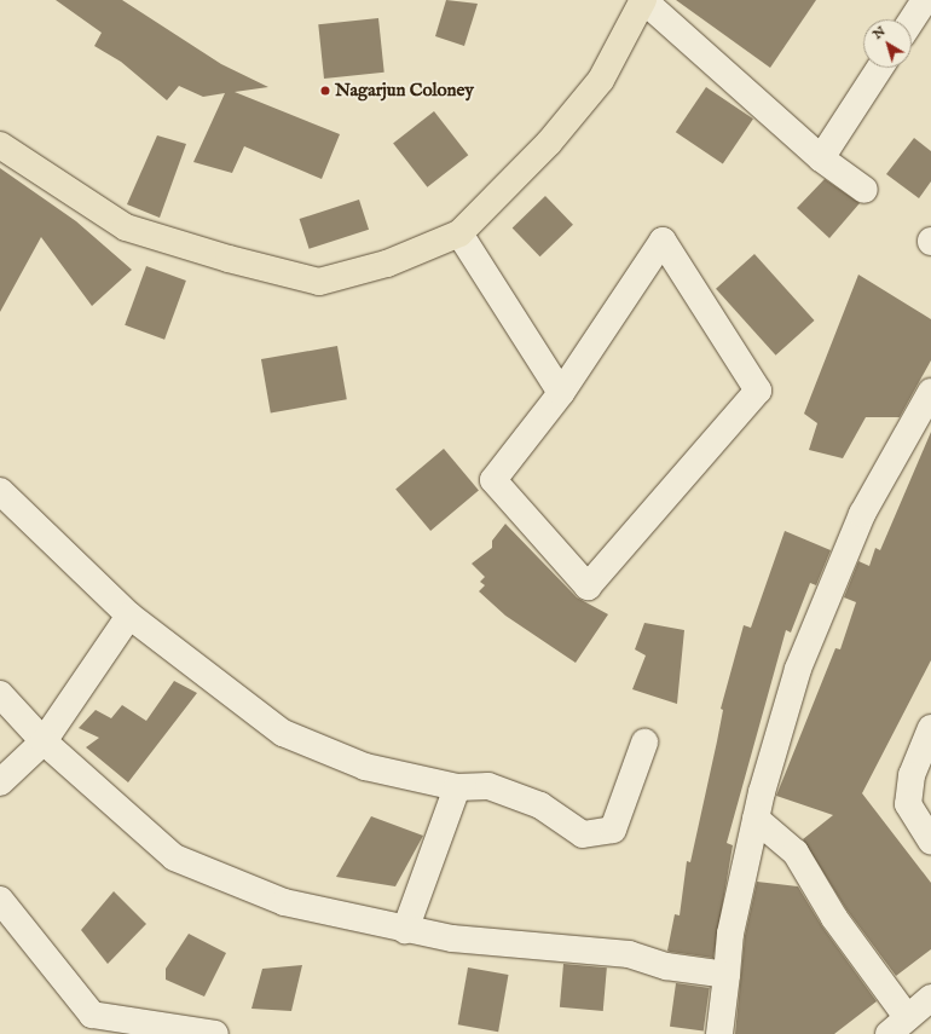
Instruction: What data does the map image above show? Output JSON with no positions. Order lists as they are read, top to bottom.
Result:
{
  "places": ["Nagarjun Coloney"],
  "north": "top left"
}
